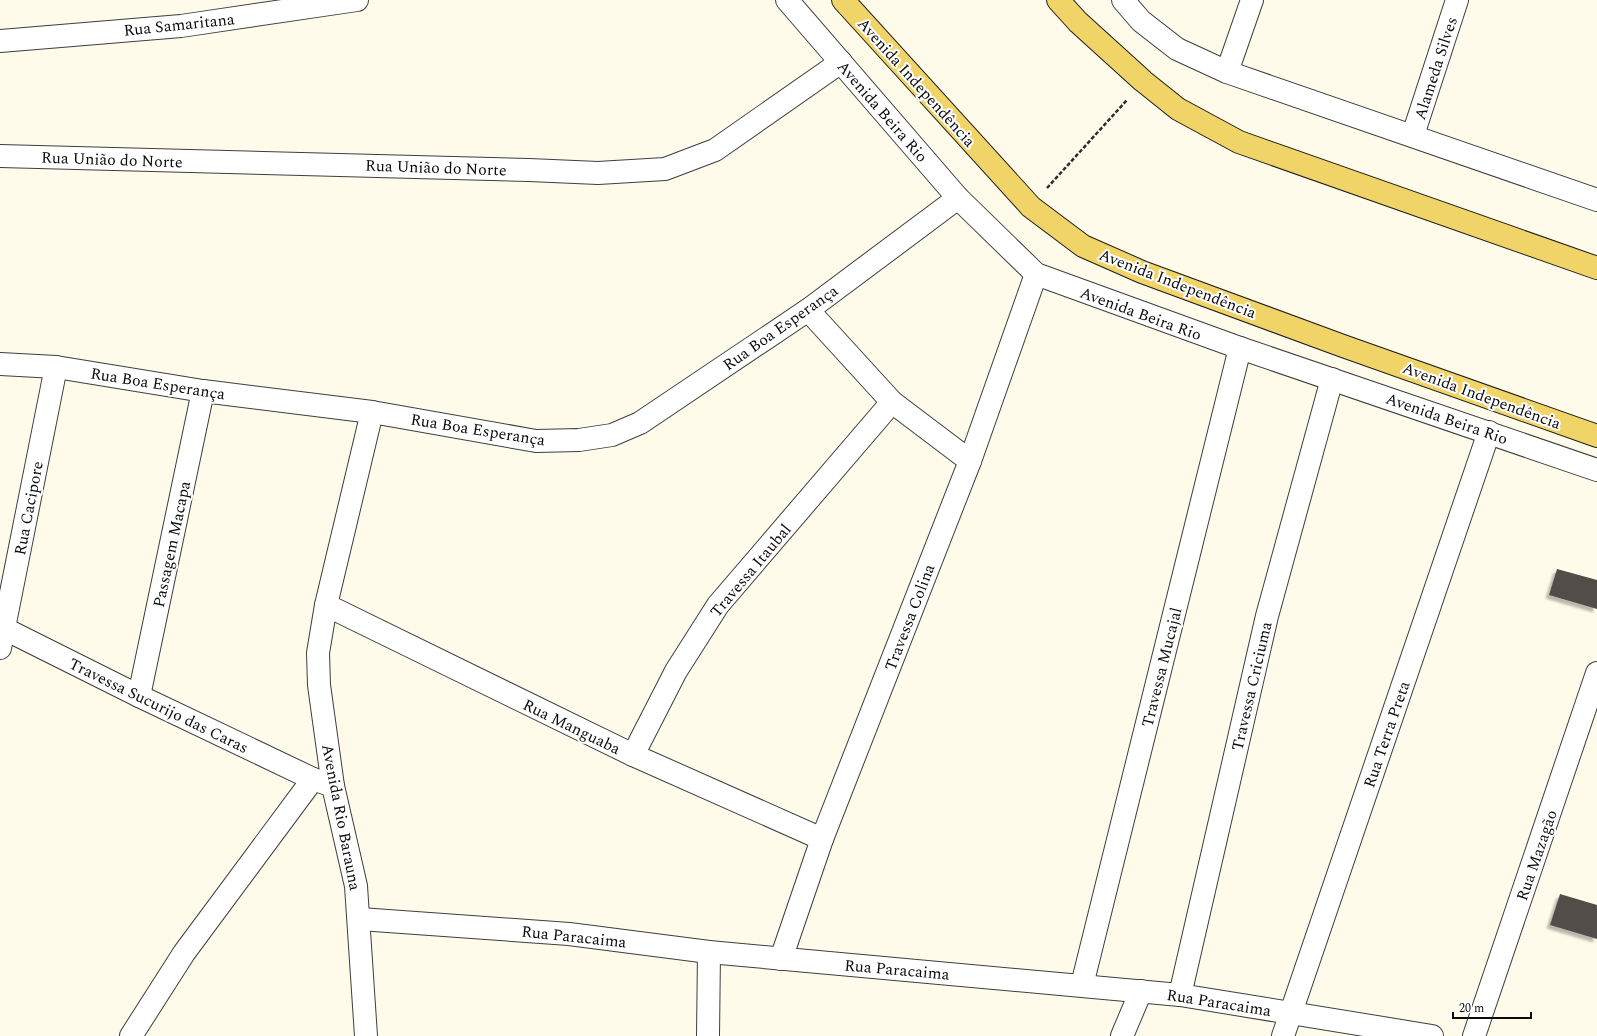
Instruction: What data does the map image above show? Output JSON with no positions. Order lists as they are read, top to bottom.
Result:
{
  "streets": {
    "main road": ["Avenida Independência"],
    "street": [
      "Rua Samaritana",
      "Alameda Silves",
      "Avenida Beira Rio",
      "Rua União do Norte",
      "Rua Boa Esperança",
      "Rua Cacipore",
      "Passagem Macapa",
      "Travessa Itaubal",
      "Travessa Colina",
      "Travessa Mucajal",
      "Travessa Criciuma",
      "Travessa Sucurijo das Caras",
      "Rua Manguaba",
      "Rua Terra Preta",
      "Avenida Rio Barauna",
      "Rua Mazagão",
      "Rua Paracaima"
    ]
  },
  "crossings": [
    ["Avenida Beira Rio", "Rua União do Norte"],
    ["Avenida Beira Rio", "Rua Boa Esperança"],
    ["Avenida Beira Rio", "Travessa Colina"],
    ["Avenida Beira Rio", "Travessa Mucajal"],
    ["Avenida Beira Rio", "Travessa Criciuma"],
    ["Avenida Beira Rio", "Rua Terra Preta"],
    ["Rua Boa Esperança", "Rua Cacipore"],
    ["Rua Boa Esperança", "Passagem Macapa"],
    ["Rua Boa Esperança", "Avenida Rio Barauna"],
    ["Rua Cacipore", "Travessa Sucurijo das Caras"],
    ["Passagem Macapa", "Travessa Sucurijo das Caras"],
    ["Travessa Itaubal", "Rua Manguaba"],
    ["Travessa Colina", "Rua Manguaba"],
    ["Travessa Colina", "Rua Paracaima"],
    ["Travessa Mucajal", "Rua Paracaima"],
    ["Travessa Criciuma", "Rua Paracaima"],
    ["Travessa Sucurijo das Caras", "Avenida Rio Barauna"],
    ["Rua Manguaba", "Avenida Rio Barauna"],
    ["Rua Terra Preta", "Rua Paracaima"],
    ["Avenida Rio Barauna", "Rua Paracaima"]
  ],
  "scale_bar": "20 m"
}
